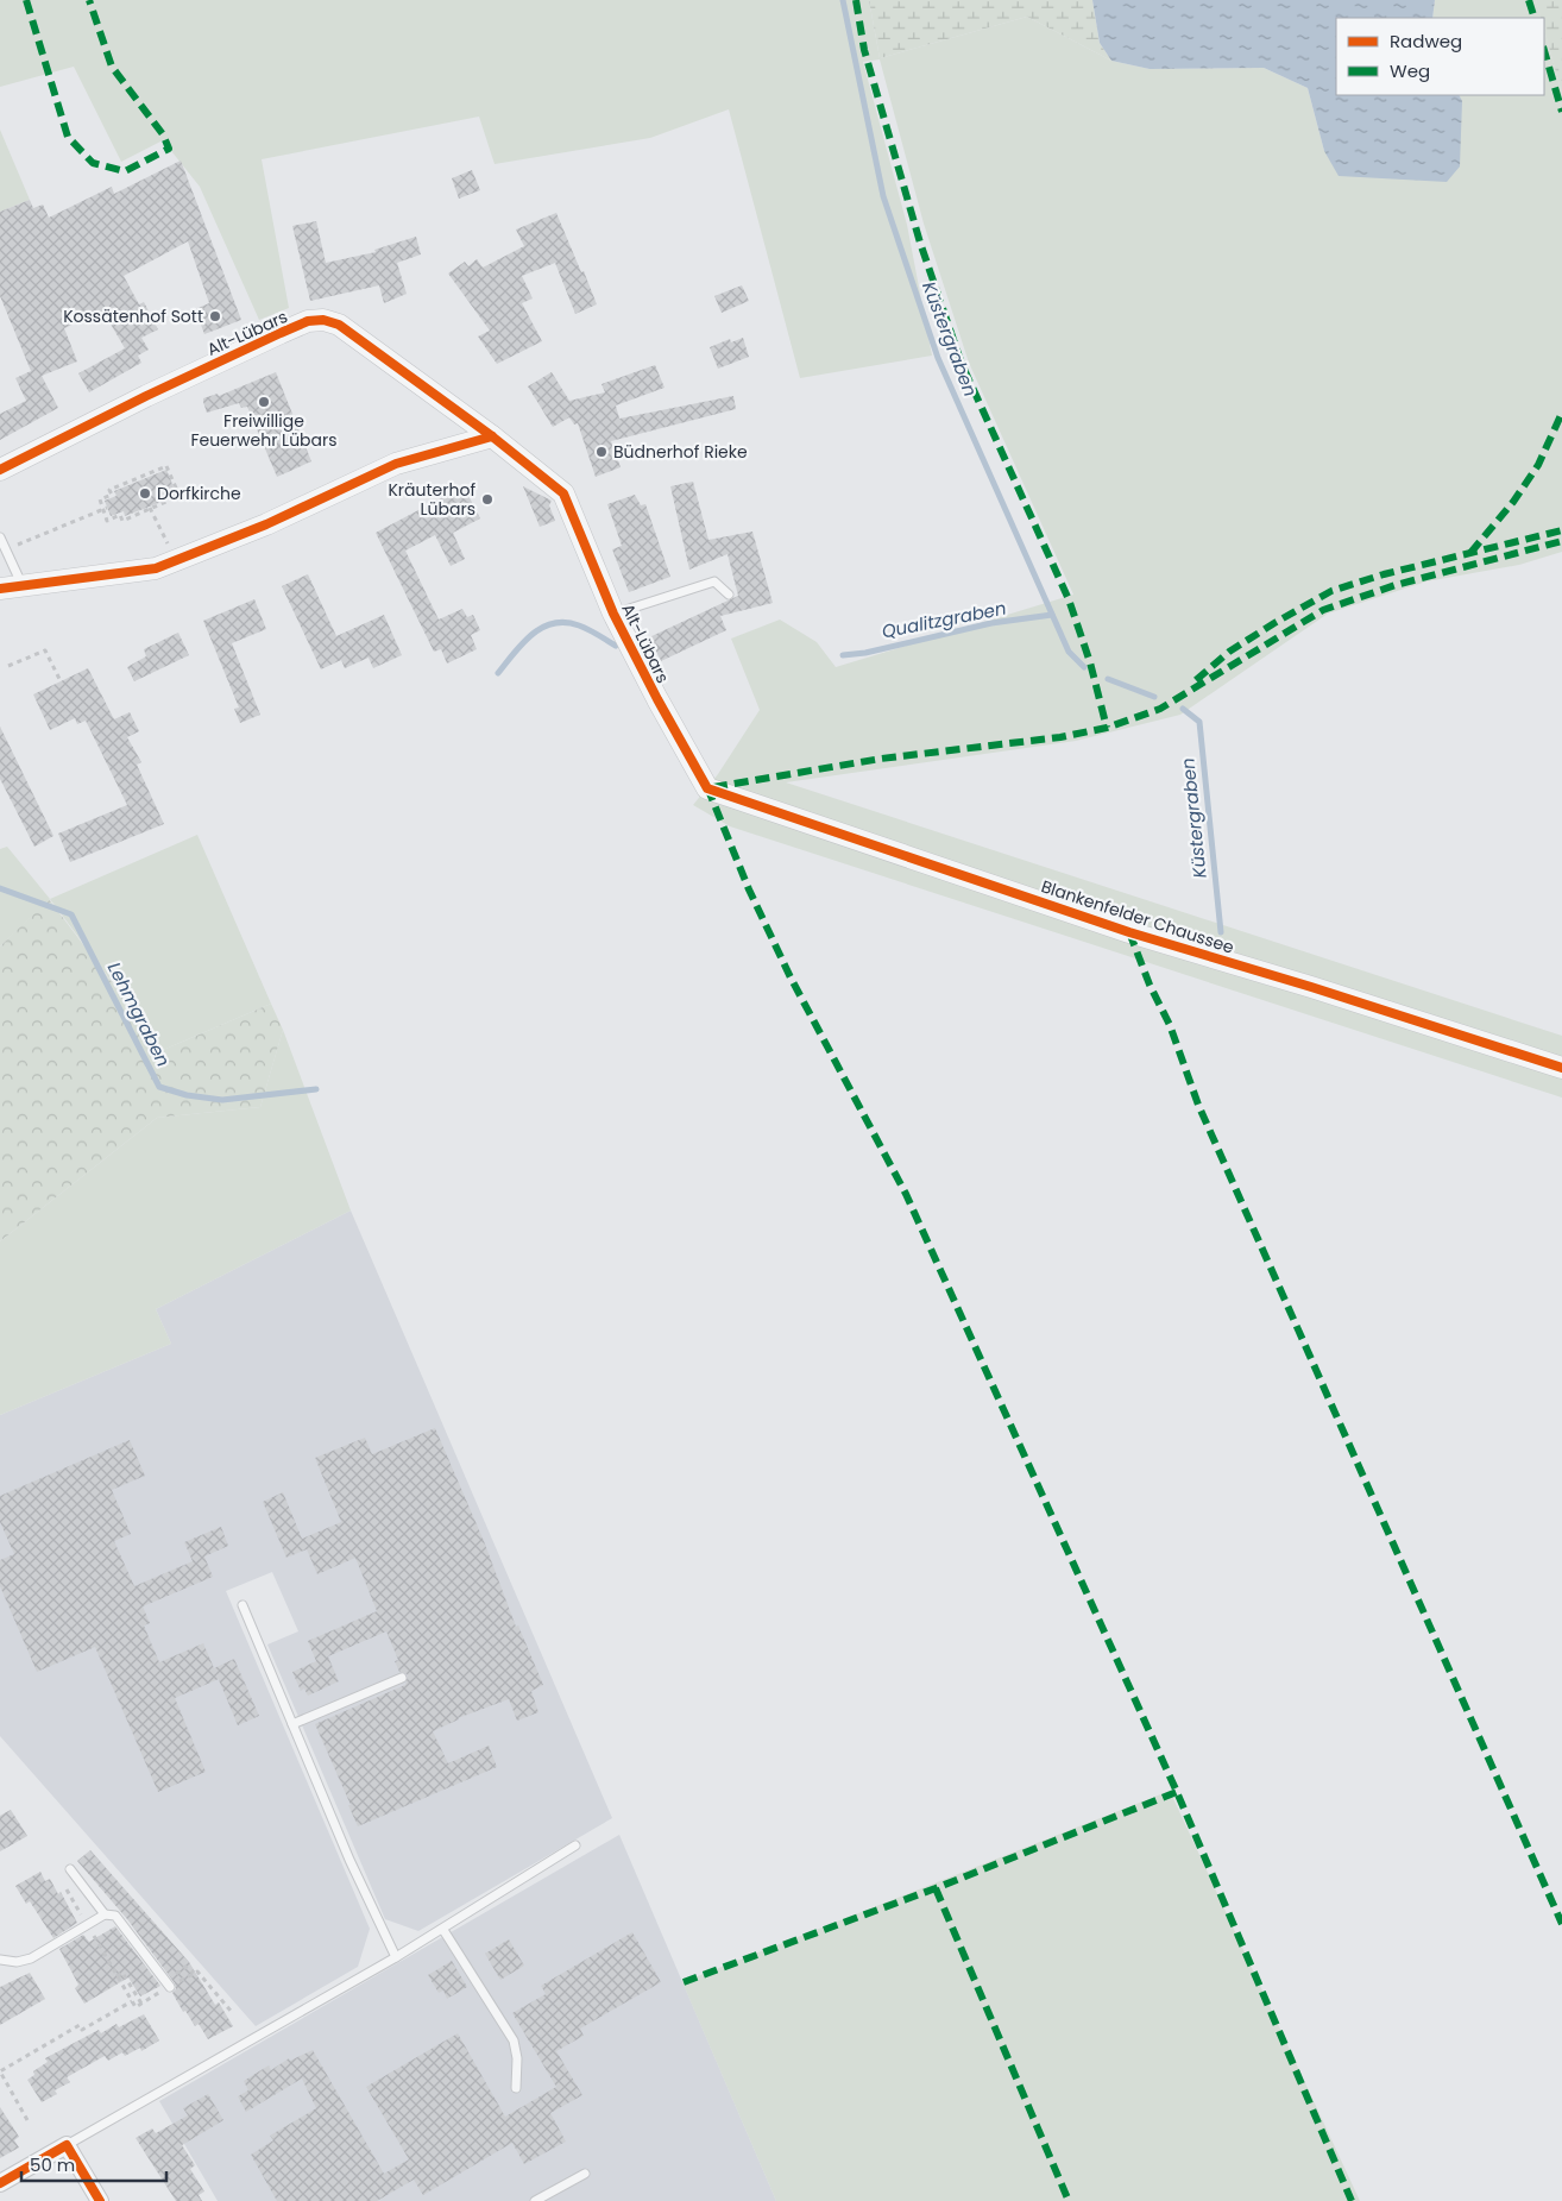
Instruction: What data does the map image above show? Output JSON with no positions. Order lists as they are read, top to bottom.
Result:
{
  "streets": {
    "street": ["Alt-Lübars", "Blankenfelder Chaussee"]
  },
  "crossings": [
    ["Alt-Lübars", "Blankenfelder Chaussee"]
  ],
  "water": ["Küstergraben", "Qualitzgraben", "Lehmgraben"],
  "places": [
    "Kossätenhof Sott",
    "Freiwillige Feuerwehr Lübars",
    "Büdnerhof Rieke",
    "Dorfkirche",
    "Kräuterhof Lübars"
  ],
  "legend": ["Radweg", "Weg"],
  "scale_bar": "50 m"
}
